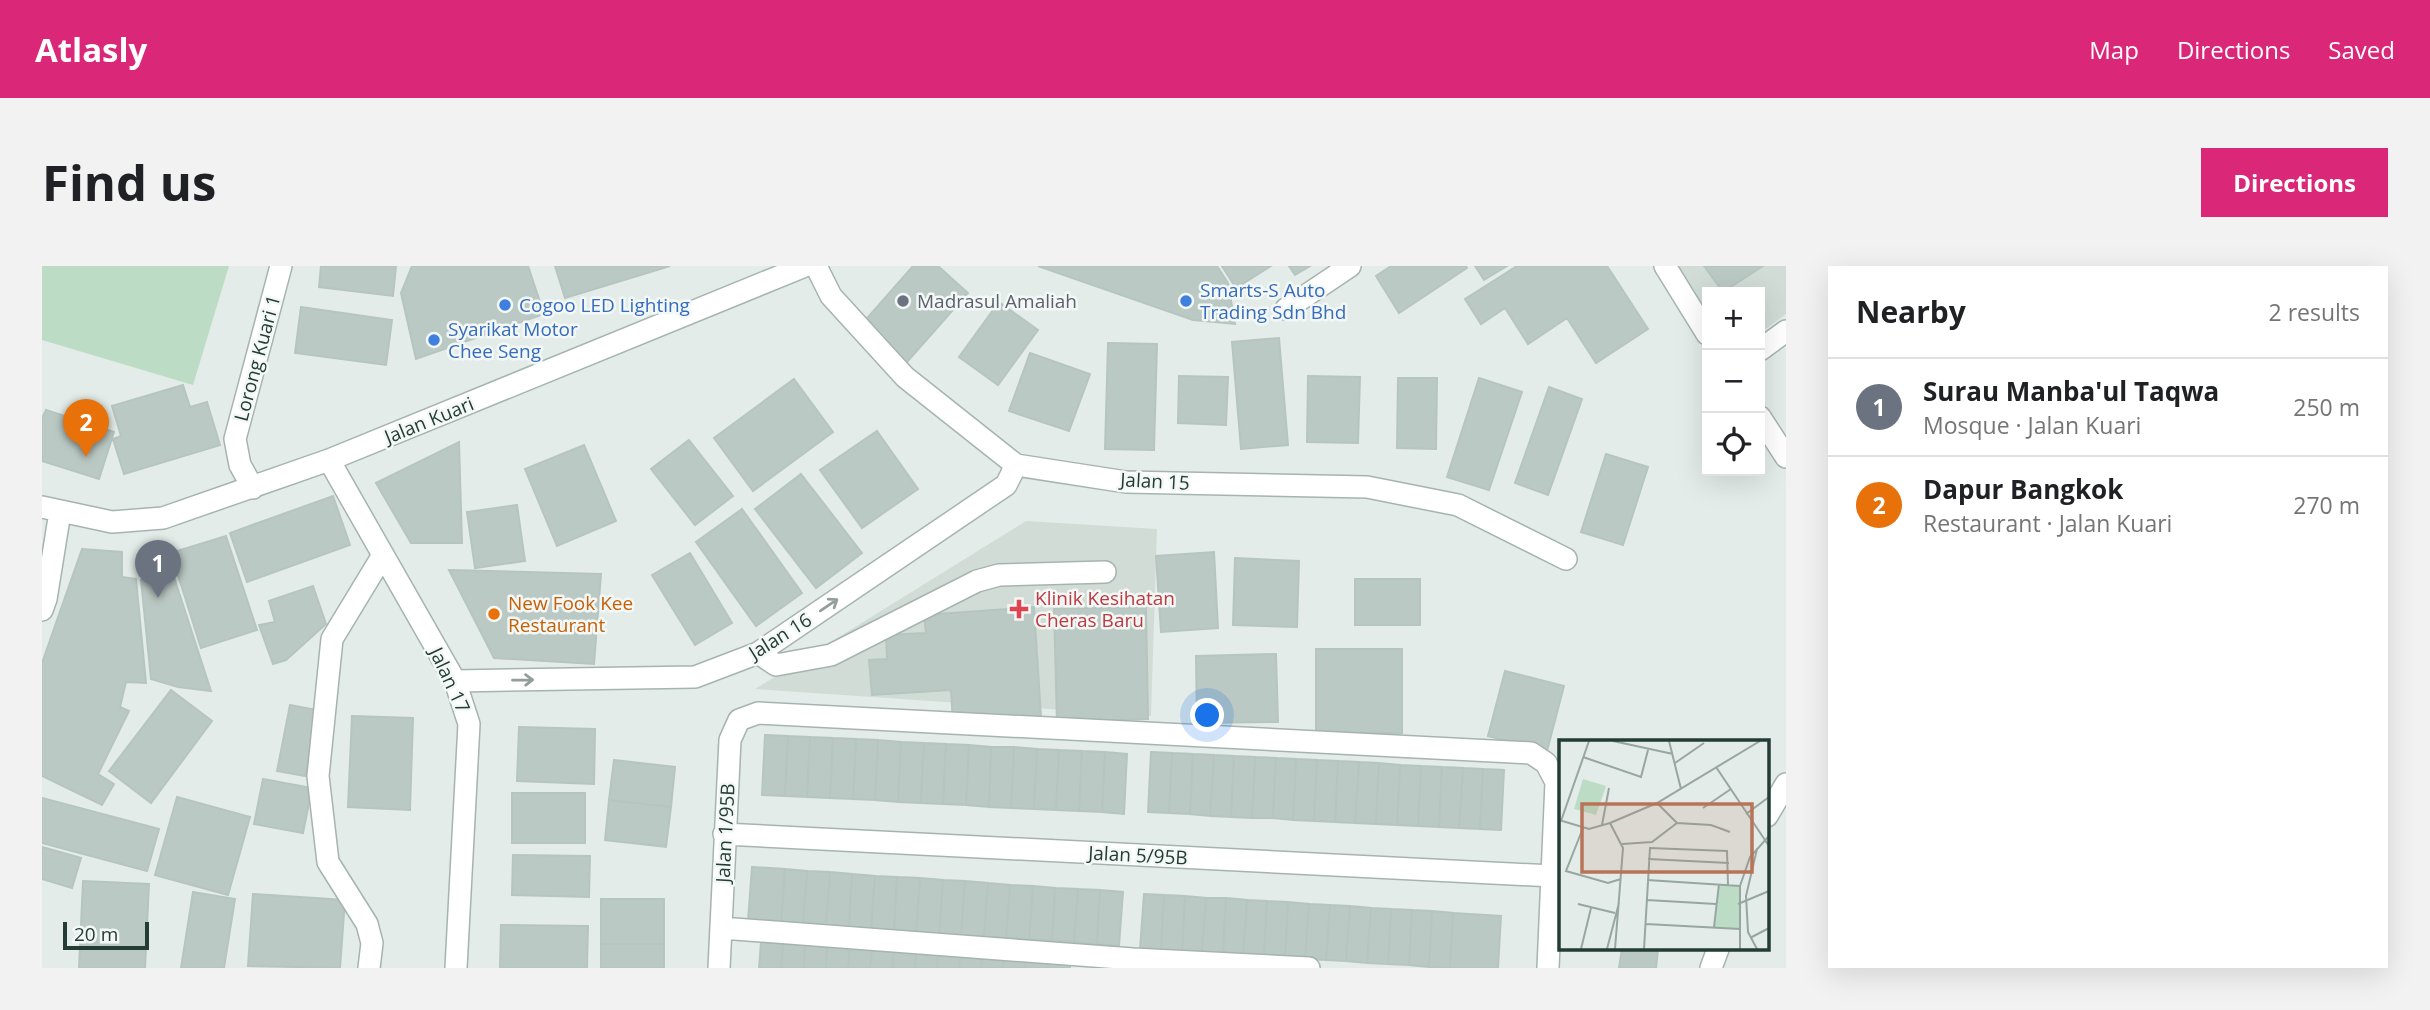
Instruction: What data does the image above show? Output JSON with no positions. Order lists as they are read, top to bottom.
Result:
{
  "streets": {
    "street": [
      "Lorong Kuari 1",
      "Jalan Kuari",
      "Jalan 15",
      "Jalan 16",
      "Jalan 17",
      "Jalan 1/95B",
      "Jalan 5/95B"
    ]
  },
  "crossings": [
    ["Lorong Kuari 1", "Jalan Kuari"],
    ["Jalan Kuari", "Jalan 17"],
    ["Jalan 15", "Jalan 16"],
    ["Jalan 16", "Jalan 17"],
    ["Jalan 1/95B", "Jalan 5/95B"]
  ],
  "places": {
    "other": [
      "Madrasul Amaliah",
      "Smarts-S Auto Trading Sdn Bhd",
      "Cogoo LED Lighting",
      "Syarikat Motor Chee Seng",
      "New Fook Kee Restaurant"
    ],
    "health": ["Klinik Kesihatan Cheras Baru"]
  },
  "scale_bar": "20 m",
  "page": {
    "header": "Atlasly",
    "nav": ["Map", "Directions", "Saved"],
    "buttons": "Directions",
    "title": "Find us",
    "heading": ["Nearby", "2 results"],
    "map_buttons": ["+", "−"],
    "list": [
      {
        "mark": "1",
        "name": "Surau Manba'ul Taqwa",
        "note": "Mosque · Jalan Kuari",
        "value": "250 m"
      },
      {
        "mark": "2",
        "name": "Dapur Bangkok",
        "note": "Restaurant · Jalan Kuari",
        "value": "270 m"
      }
    ],
    "pins": ["2", "1"],
    "scale": "20 m"
  }
}
